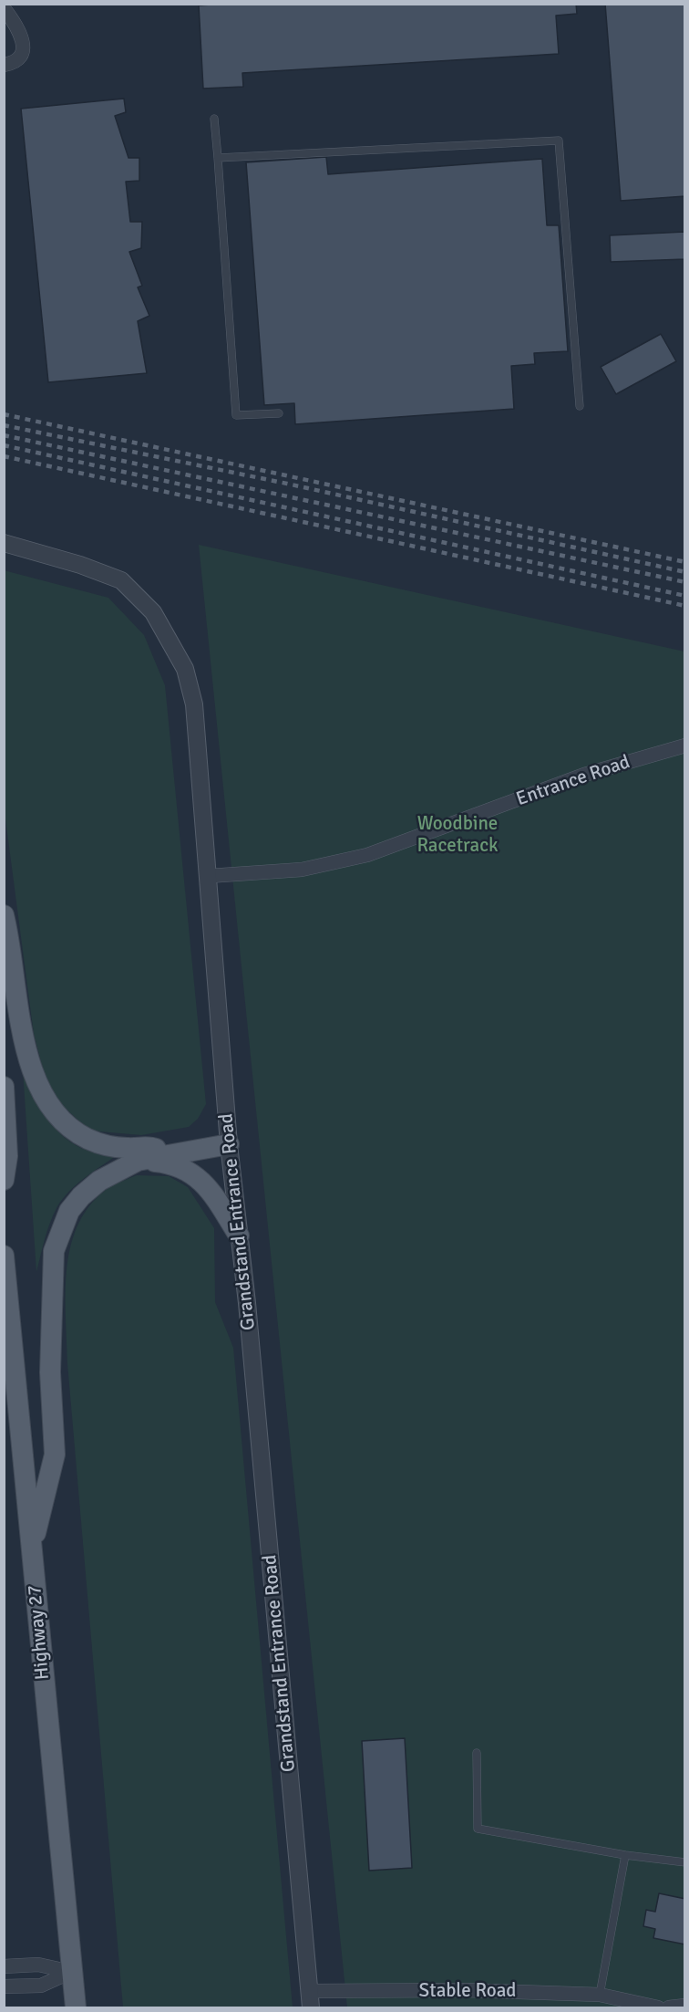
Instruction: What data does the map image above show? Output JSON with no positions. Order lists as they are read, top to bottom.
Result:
{
  "streets": {
    "main road": ["Highway 27"],
    "street": ["Entrance Road", "Grandstand Entrance Road", "Stable Road"]
  },
  "crossings": [
    ["Entrance Road", "Grandstand Entrance Road"],
    ["Grandstand Entrance Road", "Stable Road"]
  ],
  "parks": ["Woodbine Racetrack"]
}
